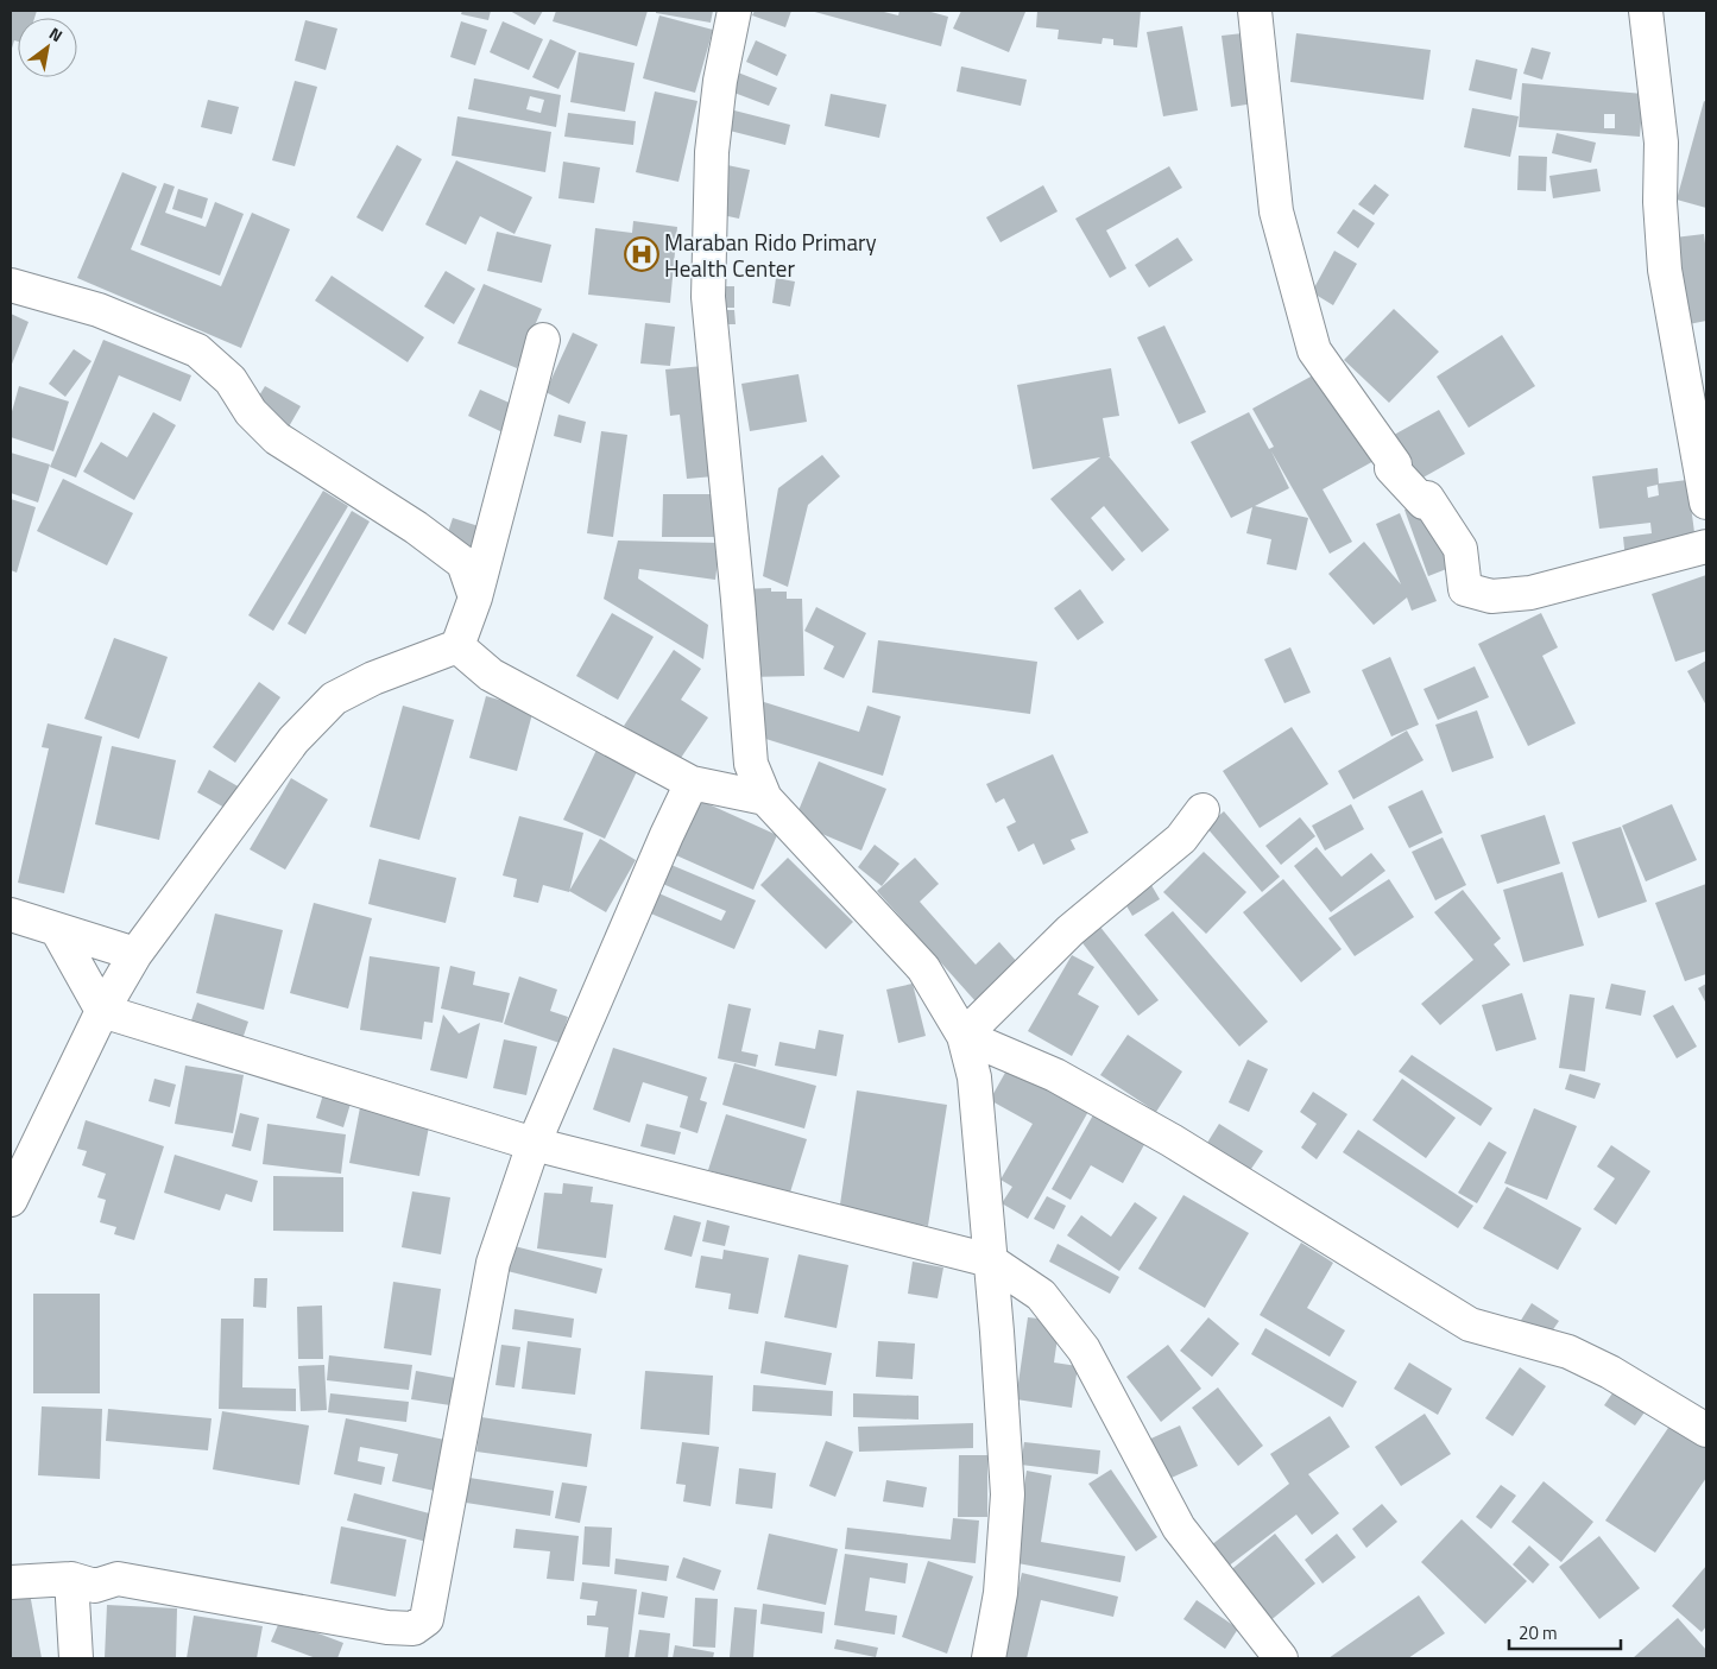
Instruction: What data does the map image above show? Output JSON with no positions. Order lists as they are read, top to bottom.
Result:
{
  "places": {
    "hospital": ["Maraban Rido Primary Health Center"]
  },
  "scale_bar": "20 m",
  "north": "top right"
}
